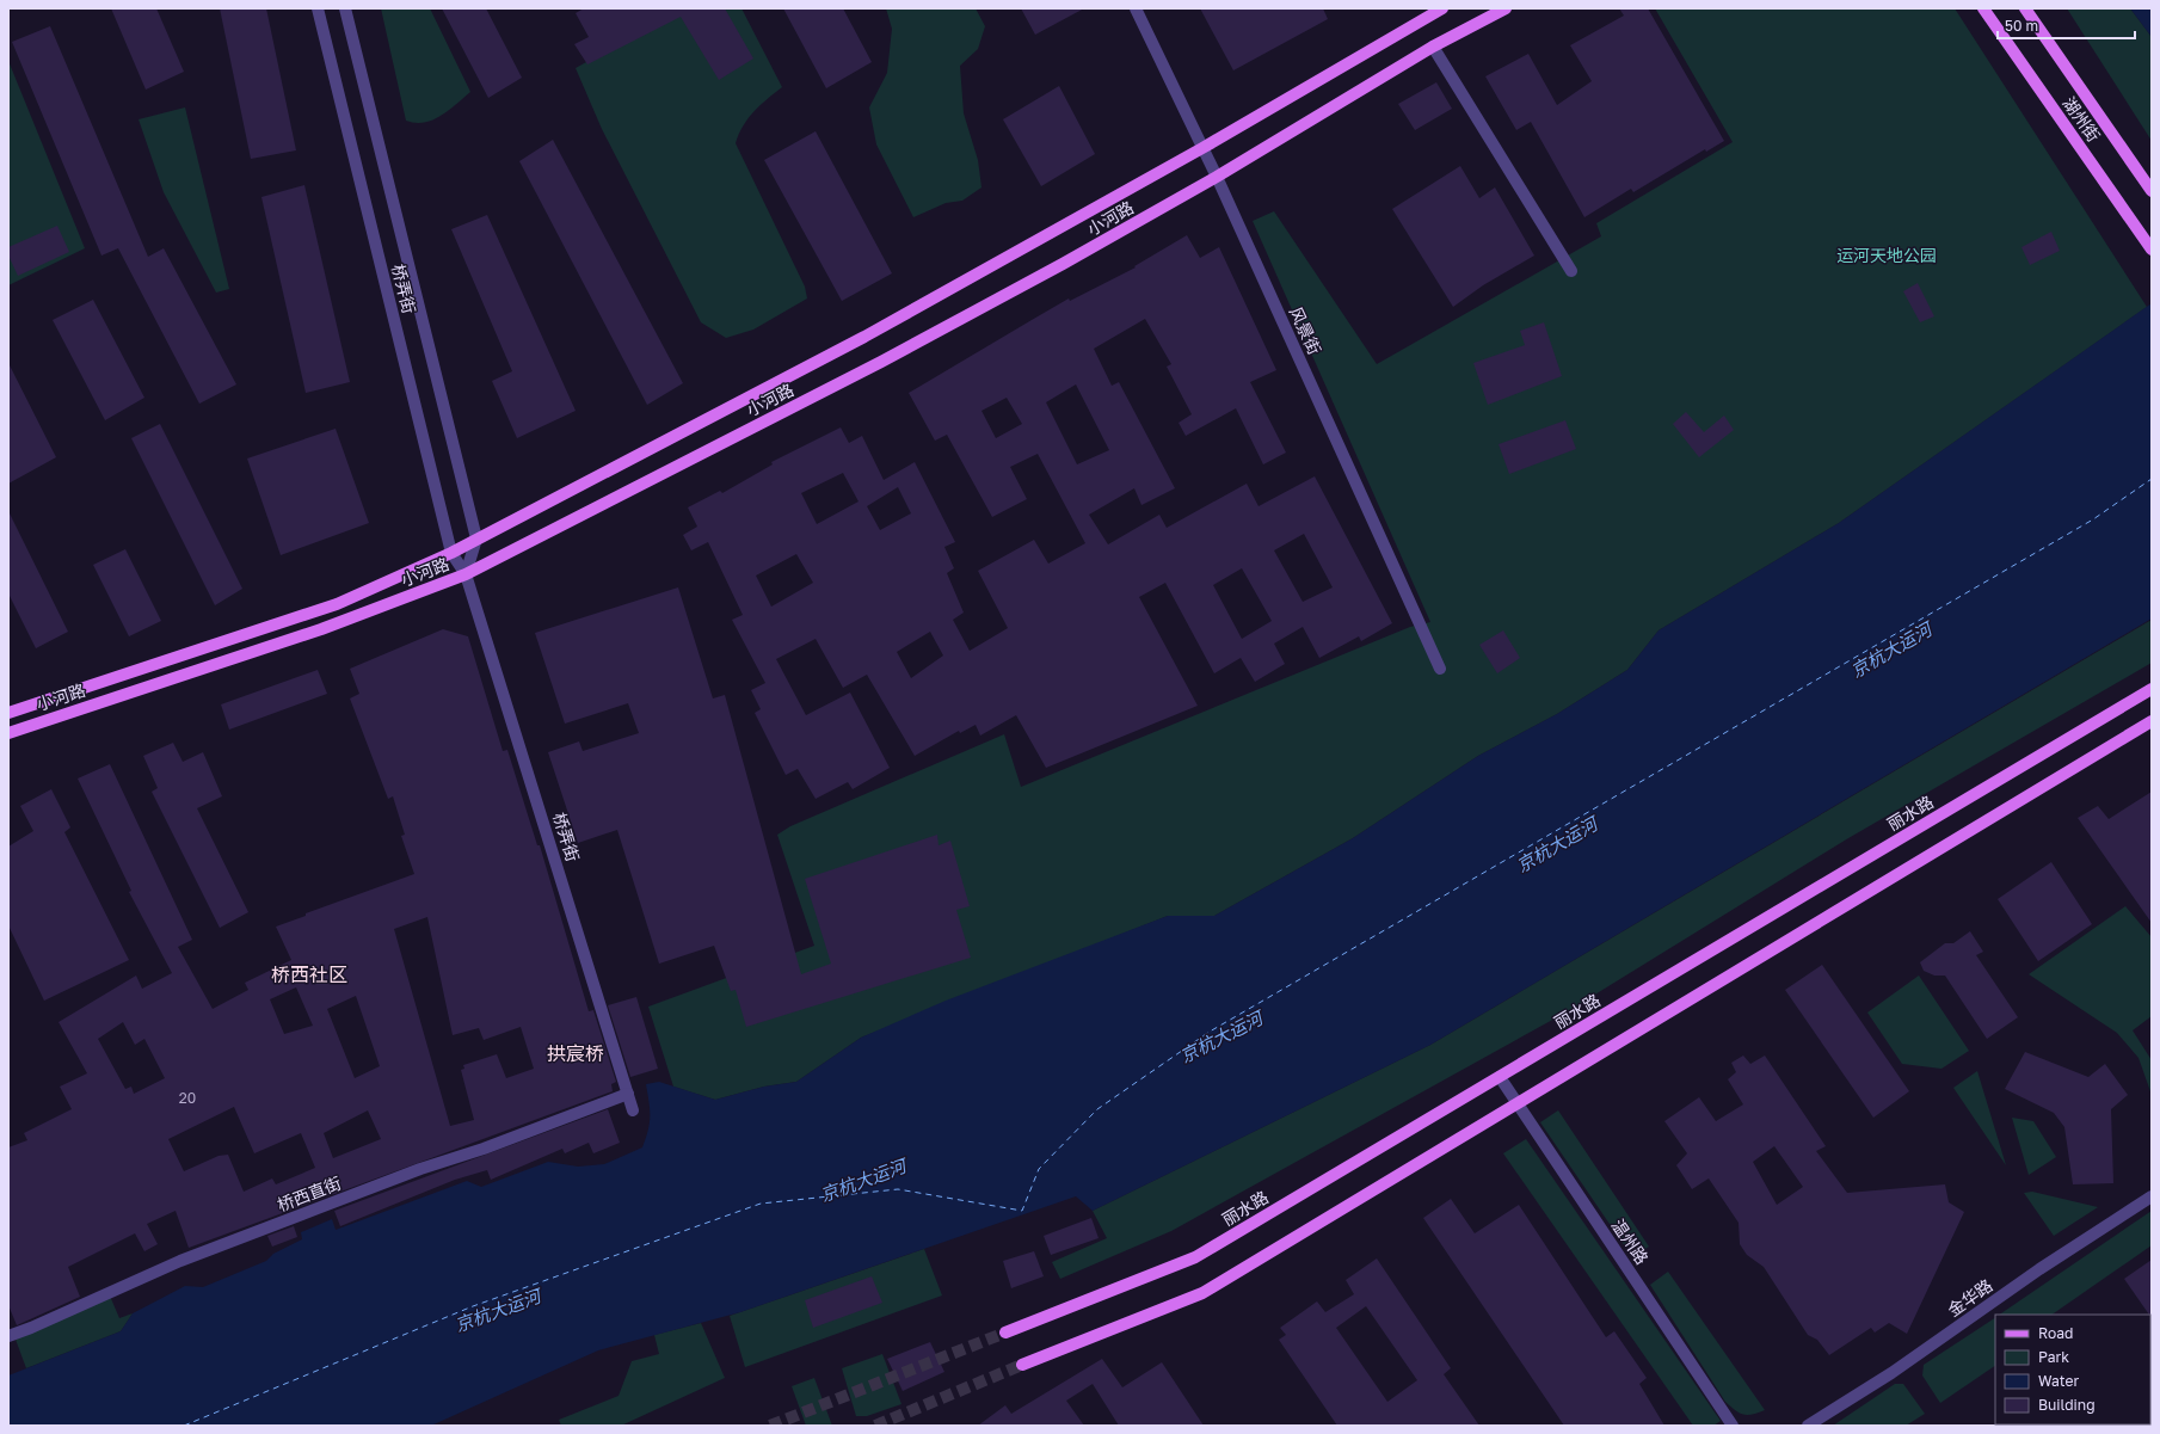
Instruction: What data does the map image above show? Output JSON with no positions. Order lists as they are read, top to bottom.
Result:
{
  "streets": {
    "main road": ["湖州街", "小河路", "丽水路"],
    "street": [
      "桥弄街",
      "风景街",
      "桥西直街",
      "温州路",
      "金华路"
    ]
  },
  "crossings": [
    ["小河路", "桥弄街"],
    ["小河路", "风景街"],
    ["桥弄街", "桥西直街"],
    ["丽水路", "温州路"]
  ],
  "districts": ["桥西社区", "拱宸桥"],
  "water": ["京杭大运河"],
  "parks": ["运河天地公园"],
  "house_numbers": ["20"],
  "legend": [
    "Road",
    "Park",
    "Water",
    "Building"
  ],
  "scale_bar": "50 m"
}
